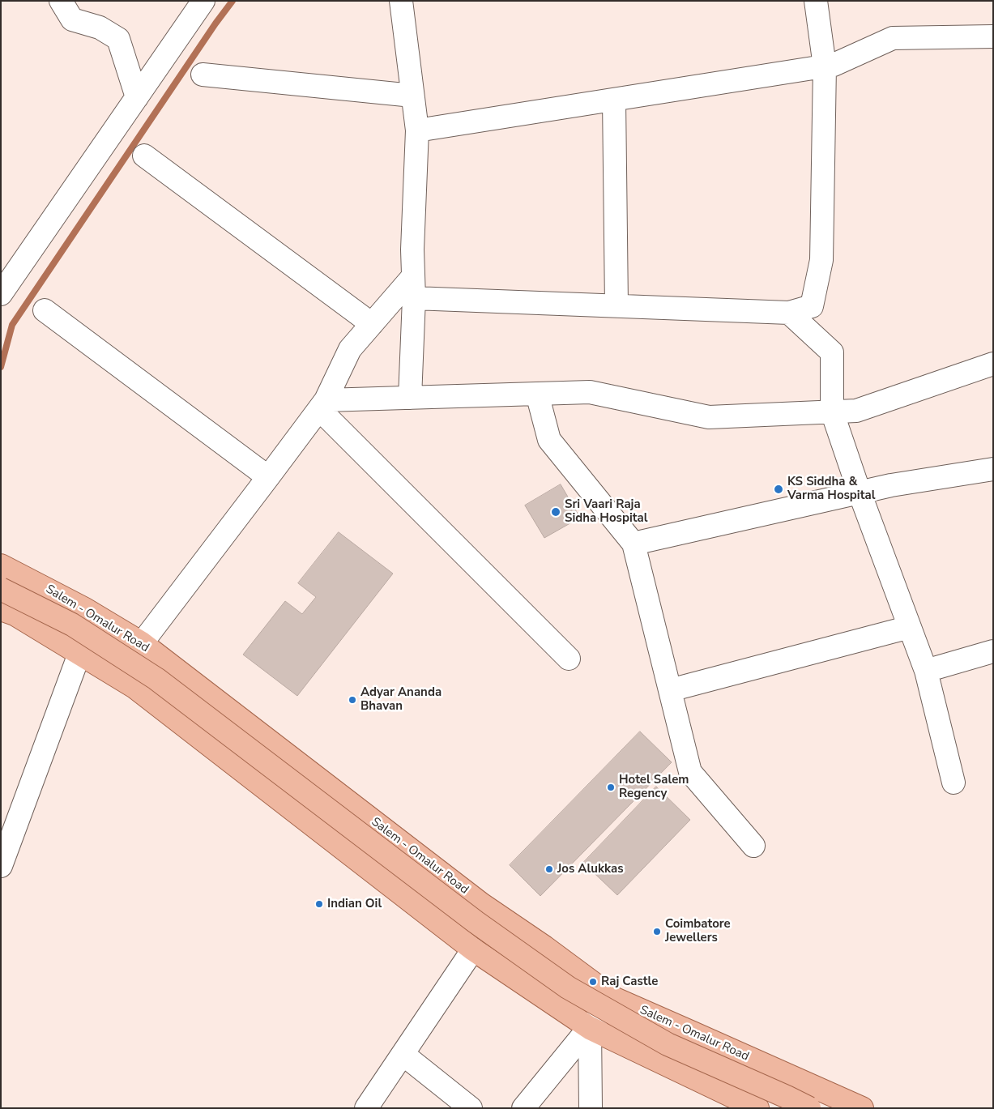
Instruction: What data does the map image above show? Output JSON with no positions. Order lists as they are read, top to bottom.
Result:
{
  "streets": {
    "main road": ["Salem - Omalur Road"]
  },
  "places": [
    "KS Siddha & Varma Hospital",
    "Sri Vaari Raja Sidha Hospital",
    "Adyar Ananda Bhavan",
    "Hotel Salem Regency",
    "Jos Alukkas",
    "Indian Oil",
    "Coimbatore Jewellers",
    "Raj Castle"
  ]
}
